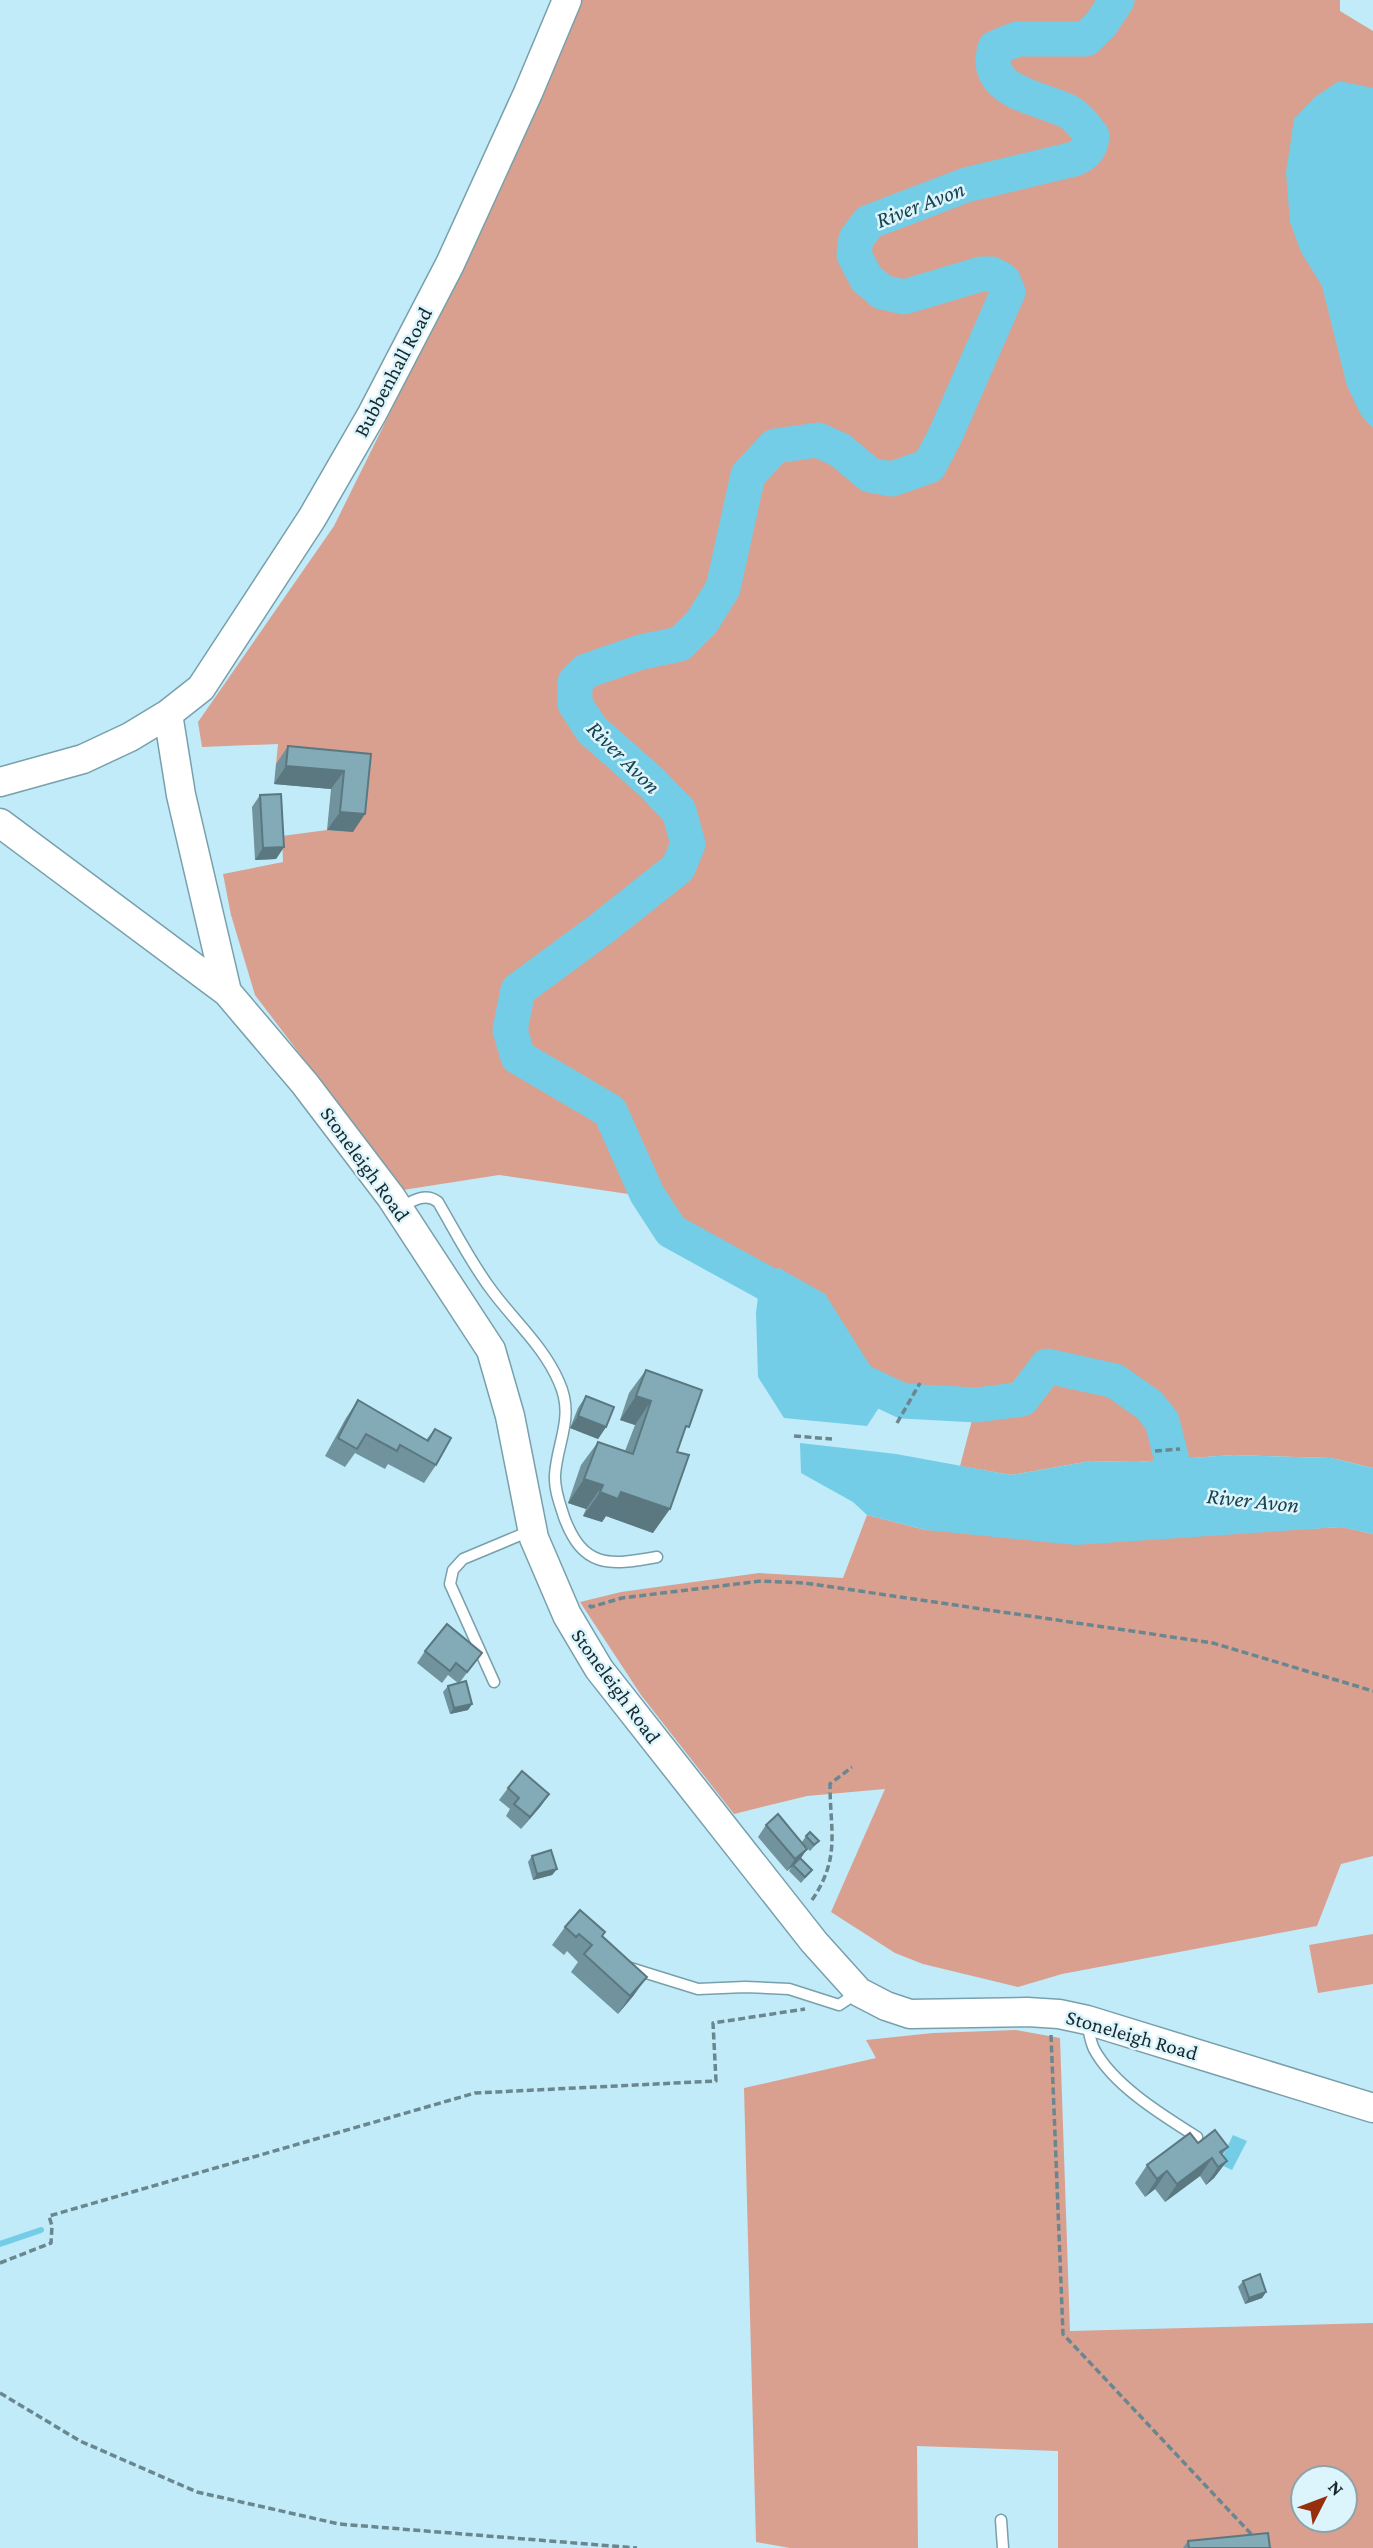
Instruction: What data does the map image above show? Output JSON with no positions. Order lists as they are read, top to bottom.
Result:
{
  "streets": {
    "street": ["Bubbenhall Road", "Stoneleigh Road"]
  },
  "water": ["River Avon"],
  "north": "top right"
}
